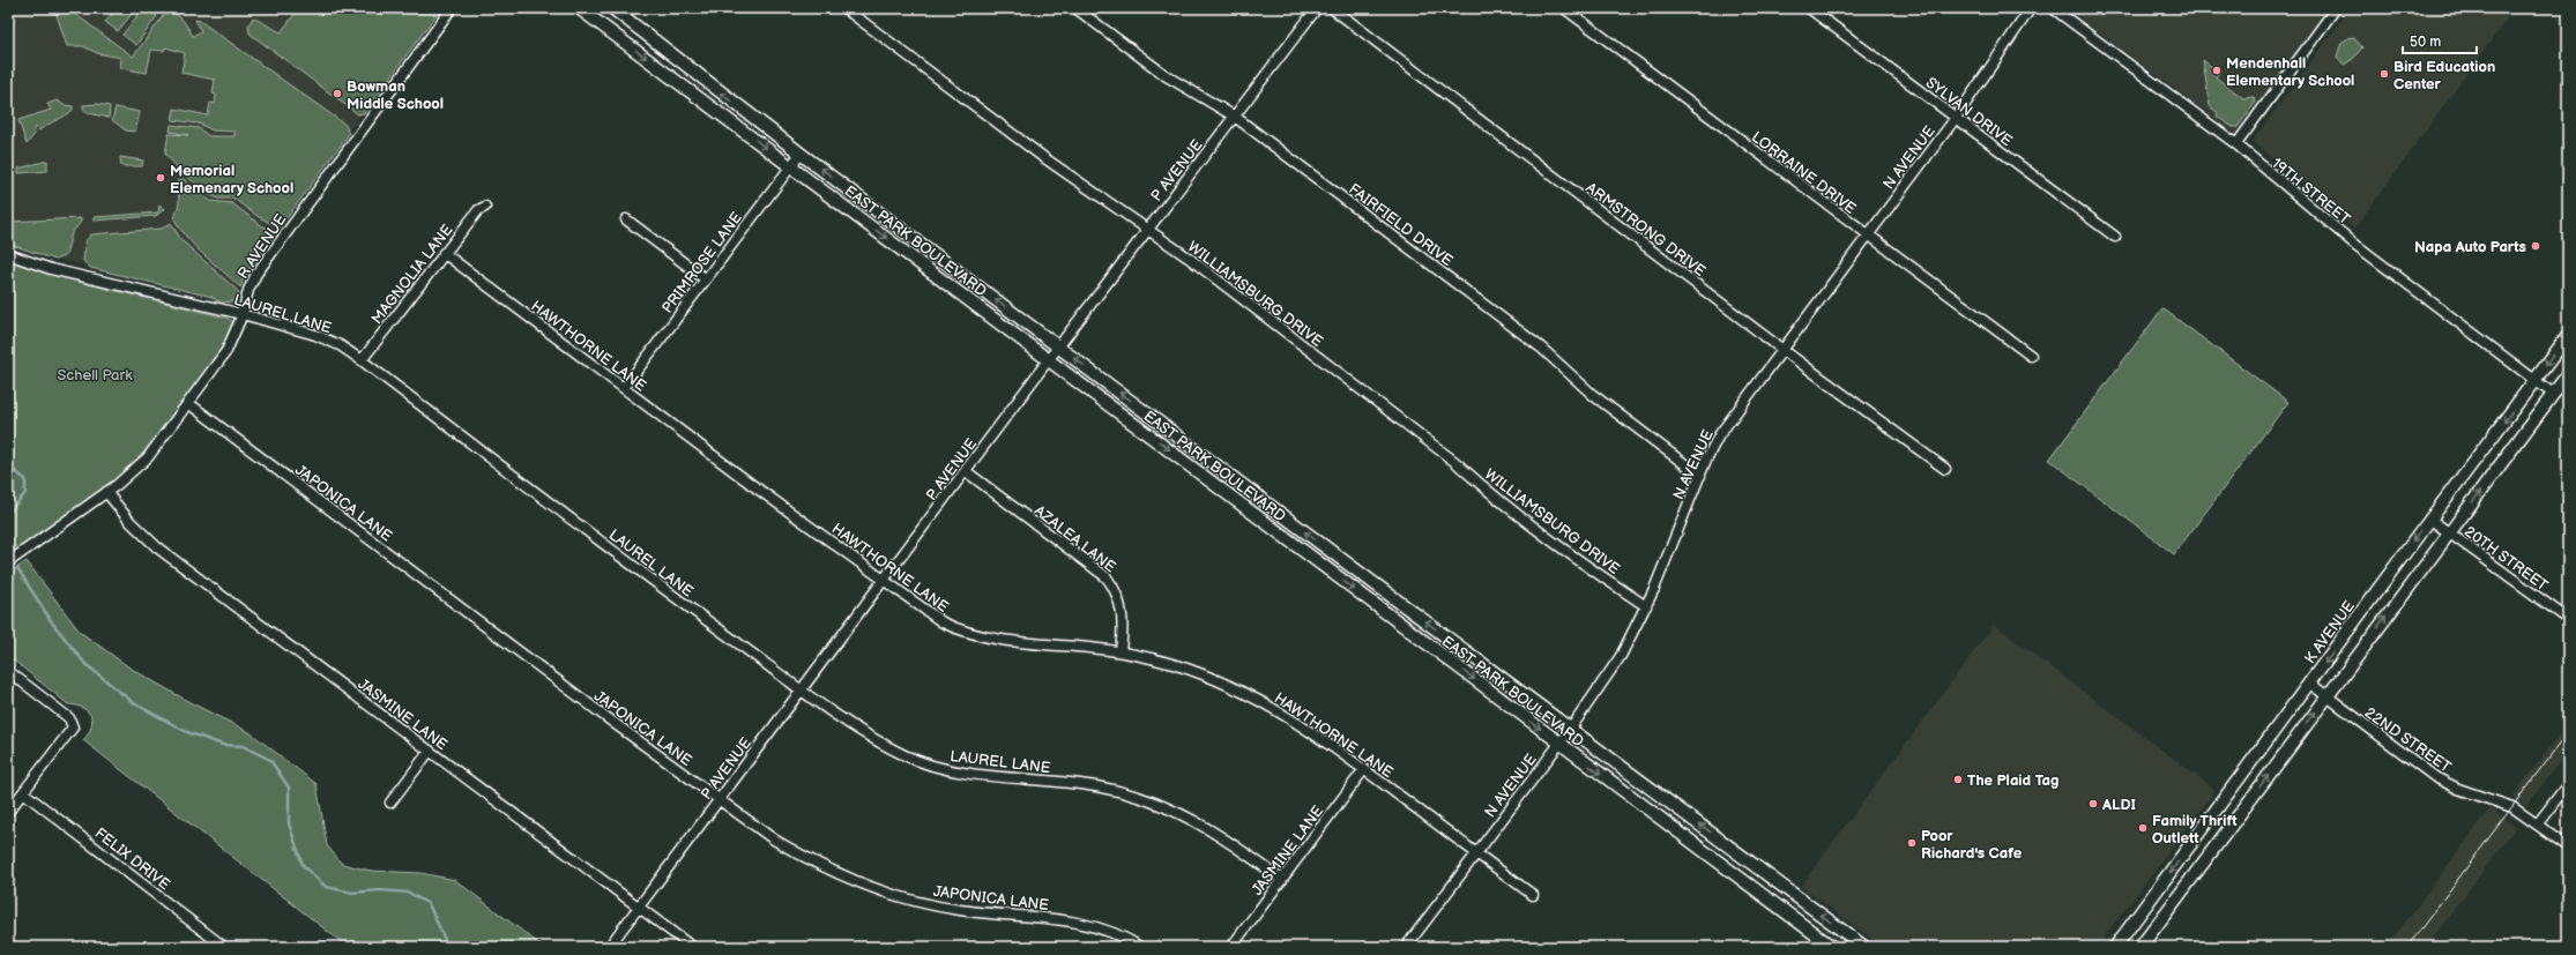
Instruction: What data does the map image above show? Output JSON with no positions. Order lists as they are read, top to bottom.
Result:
{
  "streets": {
    "main road": ["EAST PARK BOULEVARD", "K AVENUE"],
    "street": [
      "SYLVAN DRIVE",
      "N AVENUE",
      "P AVENUE",
      "LORRAINE DRIVE",
      "19TH STREET",
      "FAIRFIELD DRIVE",
      "ARMSTRONG DRIVE",
      "R AVENUE",
      "PRIMROSE LANE",
      "MAGNOLIA LANE",
      "WILLIAMSBURG DRIVE",
      "LAUREL LANE",
      "HAWTHORNE LANE",
      "JAPONICA LANE",
      "AZALEA LANE",
      "20TH STREET",
      "JASMINE LANE",
      "22ND STREET",
      "FELIX DRIVE"
    ]
  },
  "crossings": [
    ["SYLVAN DRIVE", "N AVENUE"],
    ["N AVENUE", "LORRAINE DRIVE"],
    ["N AVENUE", "FAIRFIELD DRIVE"],
    ["N AVENUE", "ARMSTRONG DRIVE"],
    ["N AVENUE", "EAST PARK BOULEVARD"],
    ["N AVENUE", "WILLIAMSBURG DRIVE"],
    ["N AVENUE", "HAWTHORNE LANE"],
    ["P AVENUE", "FAIRFIELD DRIVE"],
    ["P AVENUE", "EAST PARK BOULEVARD"],
    ["P AVENUE", "WILLIAMSBURG DRIVE"],
    ["P AVENUE", "LAUREL LANE"],
    ["P AVENUE", "HAWTHORNE LANE"],
    ["P AVENUE", "JAPONICA LANE"],
    ["P AVENUE", "AZALEA LANE"],
    ["P AVENUE", "JASMINE LANE"],
    ["19TH STREET", "K AVENUE"],
    ["EAST PARK BOULEVARD", "PRIMROSE LANE"],
    ["R AVENUE", "LAUREL LANE"],
    ["R AVENUE", "JAPONICA LANE"],
    ["R AVENUE", "JASMINE LANE"],
    ["PRIMROSE LANE", "HAWTHORNE LANE"],
    ["MAGNOLIA LANE", "LAUREL LANE"],
    ["MAGNOLIA LANE", "HAWTHORNE LANE"],
    ["LAUREL LANE", "JASMINE LANE"],
    ["HAWTHORNE LANE", "AZALEA LANE"],
    ["HAWTHORNE LANE", "JASMINE LANE"],
    ["20TH STREET", "K AVENUE"],
    ["K AVENUE", "22ND STREET"]
  ],
  "parks": ["Schell Park"],
  "places": [
    "Mendenhall Elementary School",
    "Bird Education Center",
    "Bowman Middle School",
    "Memorial Elemenary School",
    "Napa Auto Parts",
    "The Plaid Tag",
    "ALDI",
    "Family Thrift Outlett",
    "Poor Richard's Cafe"
  ],
  "scale_bar": "50 m"
}
